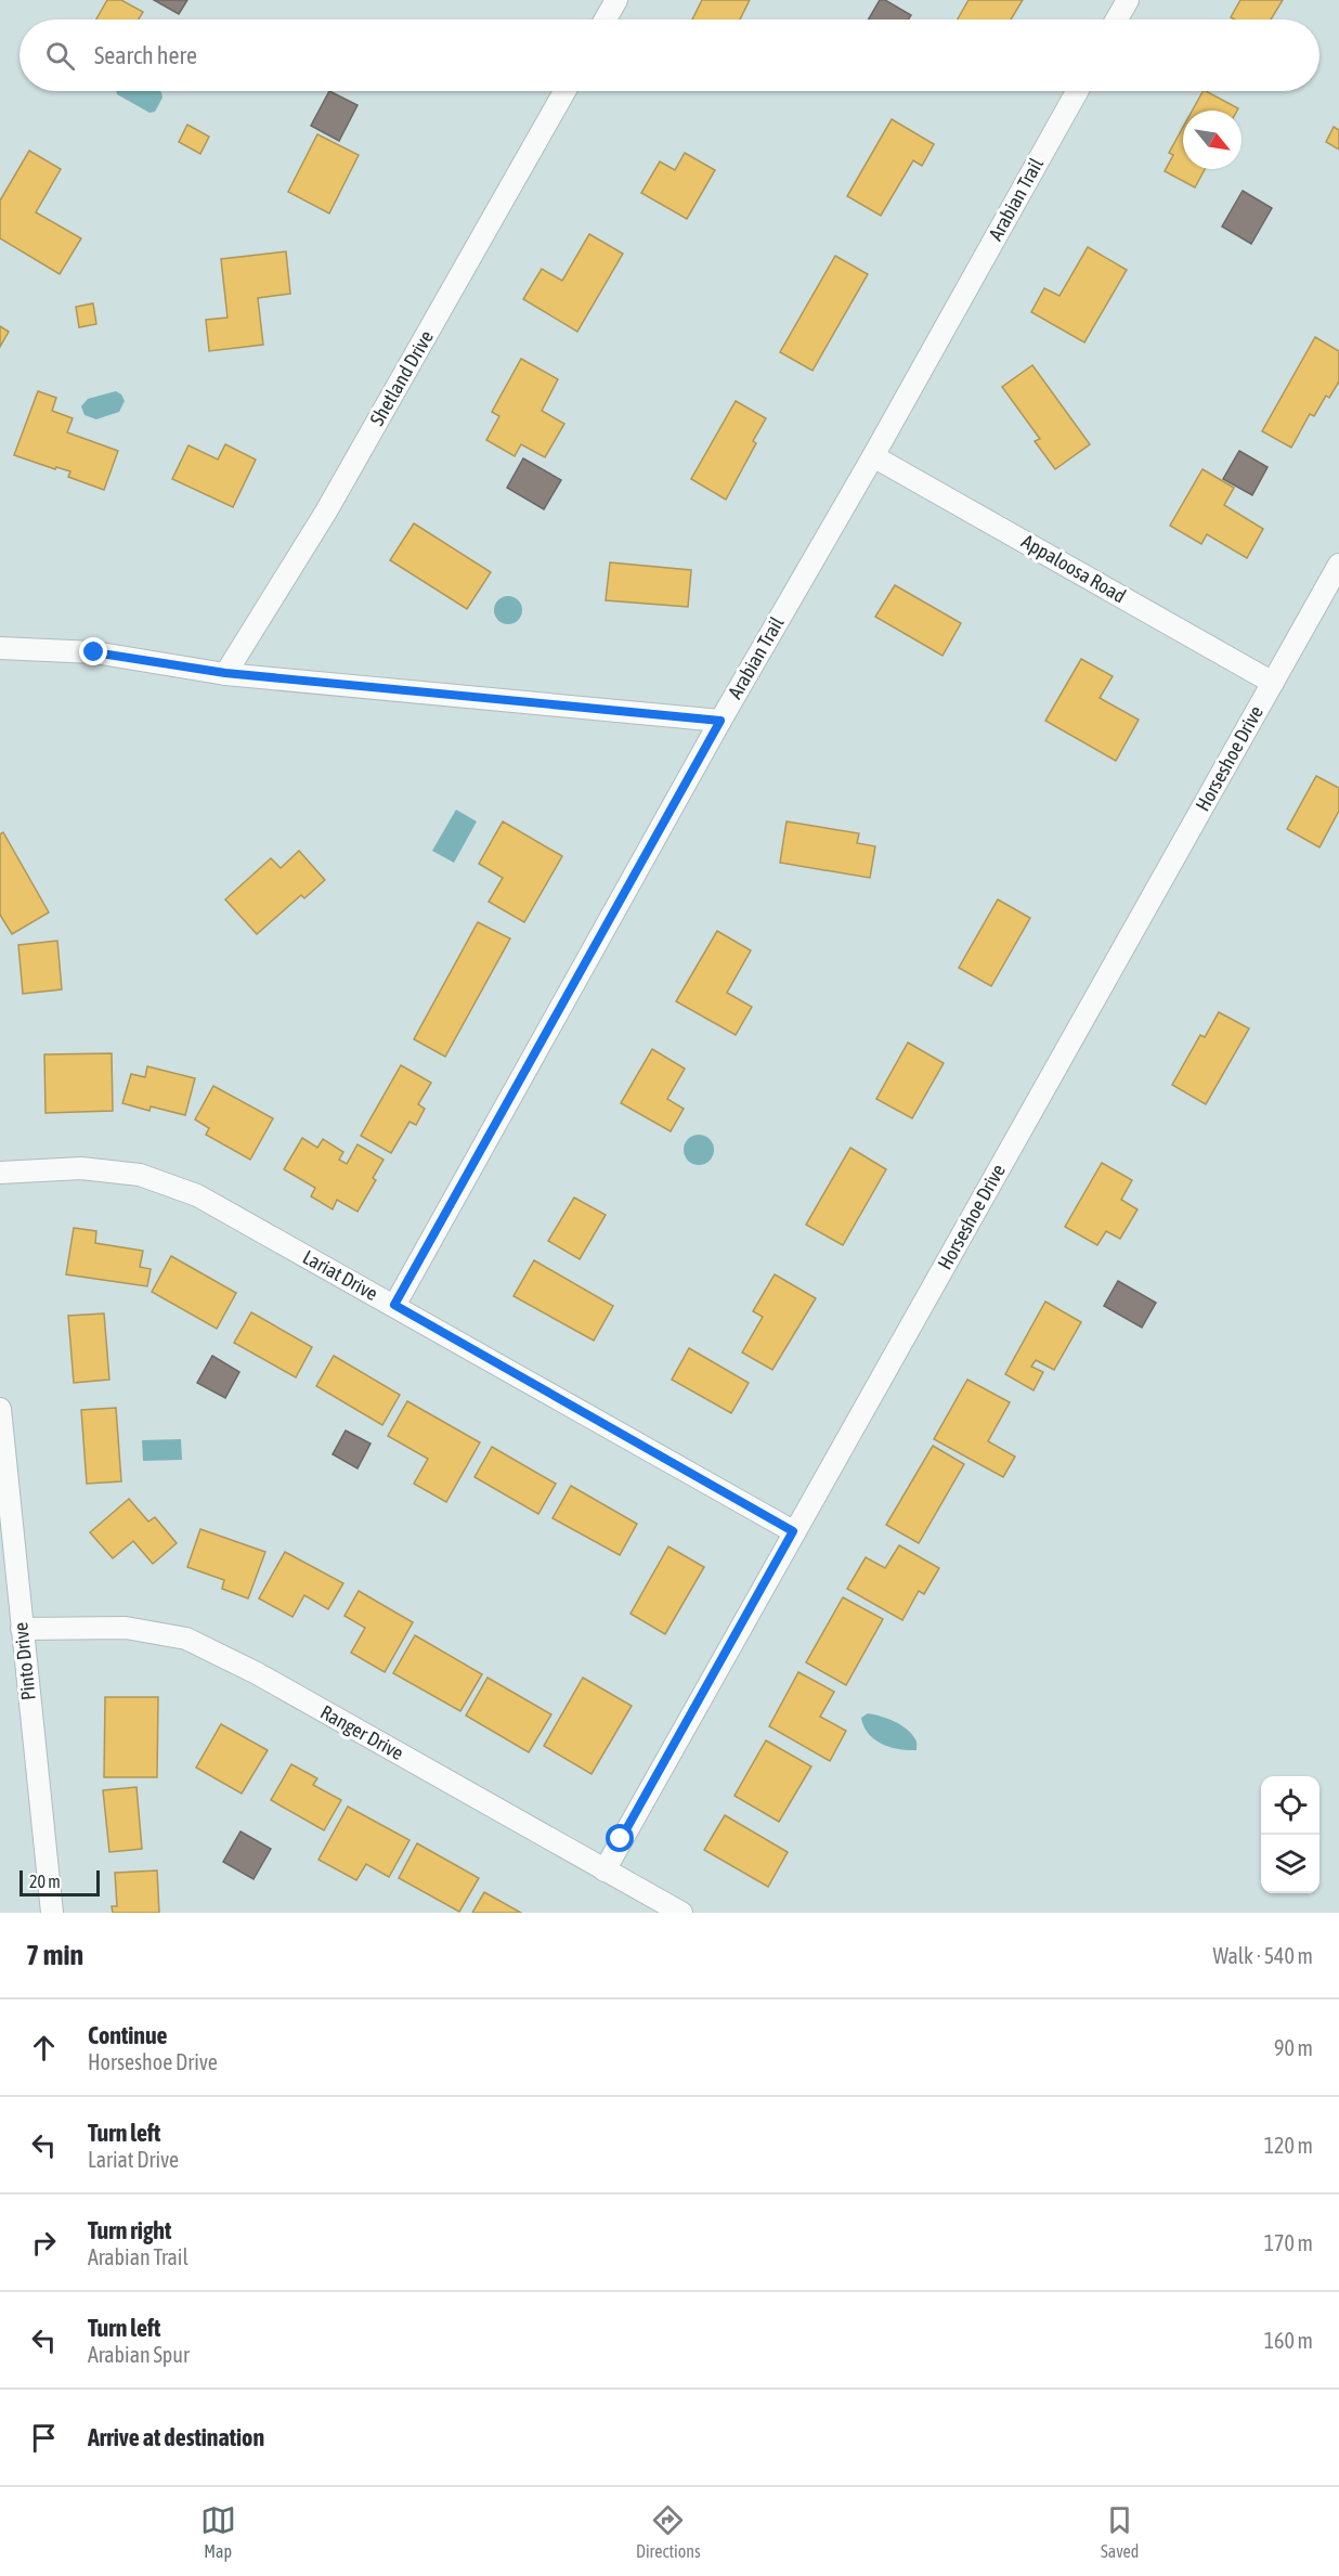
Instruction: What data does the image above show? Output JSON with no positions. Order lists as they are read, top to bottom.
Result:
{
  "streets": {
    "street": [
      "Arabian Trail",
      "Shetland Drive",
      "Appaloosa Road",
      "Horseshoe Drive",
      "Lariat Drive",
      "Pinto Drive",
      "Ranger Drive"
    ]
  },
  "crossings": [
    ["Arabian Trail", "Appaloosa Road"],
    ["Arabian Trail", "Lariat Drive"],
    ["Appaloosa Road", "Horseshoe Drive"],
    ["Horseshoe Drive", "Lariat Drive"],
    ["Horseshoe Drive", "Ranger Drive"],
    ["Pinto Drive", "Ranger Drive"]
  ],
  "scale_bar": "20 m",
  "north": "bottom right",
  "page": {
    "search": "Search here",
    "scale": "20 m",
    "heading": ["7 min", "Walk · 540 m"],
    "list": [
      ["Continue", "Horseshoe Drive", "90 m"],
      ["Turn left", "Lariat Drive", "120 m"],
      ["Turn right", "Arabian Trail", "170 m"],
      ["Turn left", "Arabian Spur", "160 m"],
      "Arrive at destination"
    ],
    "nav": ["Map", "Directions", "Saved"]
  }
}
